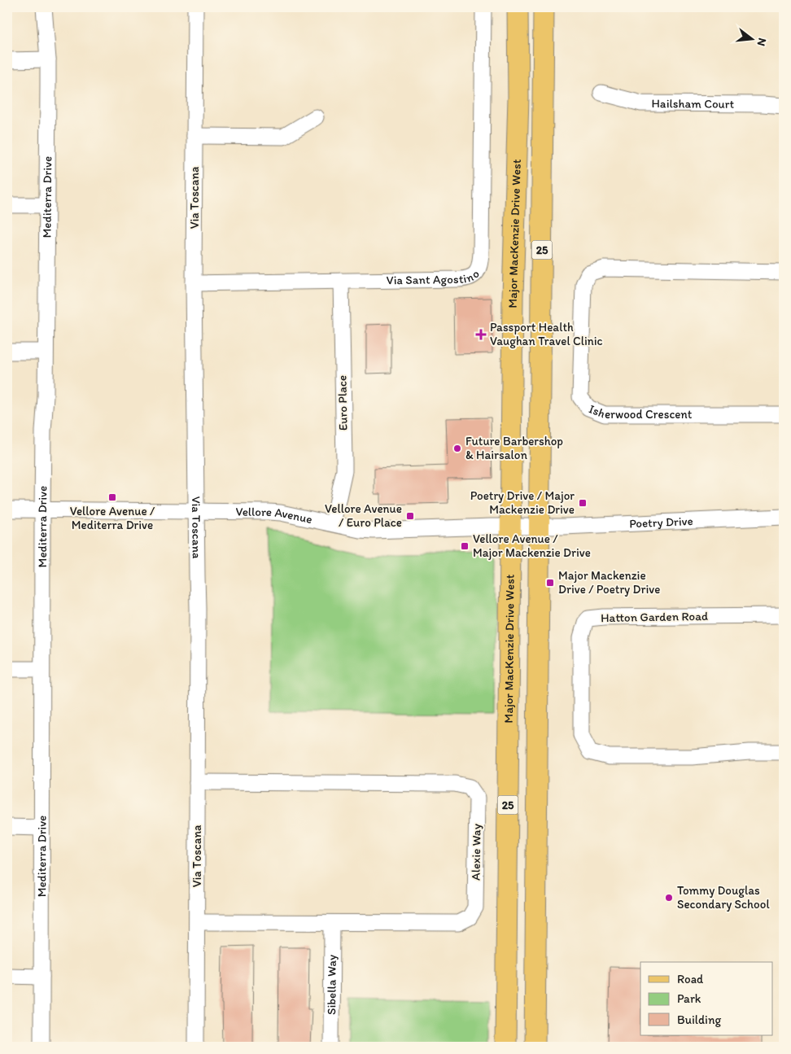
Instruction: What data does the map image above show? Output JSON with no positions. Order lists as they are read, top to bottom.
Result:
{
  "streets": {
    "main road": ["Major MacKenzie Drive West", "25"],
    "street": [
      "Hailsham Court",
      "Mediterra Drive",
      "Via Toscana",
      "Via Sant Agostino",
      "Euro Place",
      "Isherwood Crescent",
      "Vellore Avenue",
      "Poetry Drive",
      "Hatton Garden Road",
      "Alexie Way",
      "Sibella Way"
    ]
  },
  "crossings": [
    ["Mediterra Drive", "Vellore Avenue"],
    ["Via Toscana", "Via Sant Agostino"],
    ["Via Toscana", "Vellore Avenue"],
    ["Via Toscana", "Alexie Way"],
    ["Major MacKenzie Drive West", "Vellore Avenue"],
    ["25", "Vellore Avenue"],
    ["25", "Poetry Drive"],
    ["Via Sant Agostino", "Euro Place"],
    ["Euro Place", "Vellore Avenue"],
    ["Vellore Avenue", "Poetry Drive"],
    ["Alexie Way", "Sibella Way"]
  ],
  "places": {
    "health": ["Passport Health Vaughan Travel Clinic"],
    "other": ["Future Barbershop & Hairsalon", "Tommy Douglas Secondary School"],
    "transit": [
      "Vellore Avenue / Mediterra Drive",
      "Poetry Drive / Major Mackenzie Drive",
      "Vellore Avenue / Euro Place",
      "Vellore Avenue / Major Mackenzie Drive",
      "Major Mackenzie Drive / Poetry Drive"
    ]
  },
  "legend": ["Road", "Park", "Building"],
  "north": "right"
}
